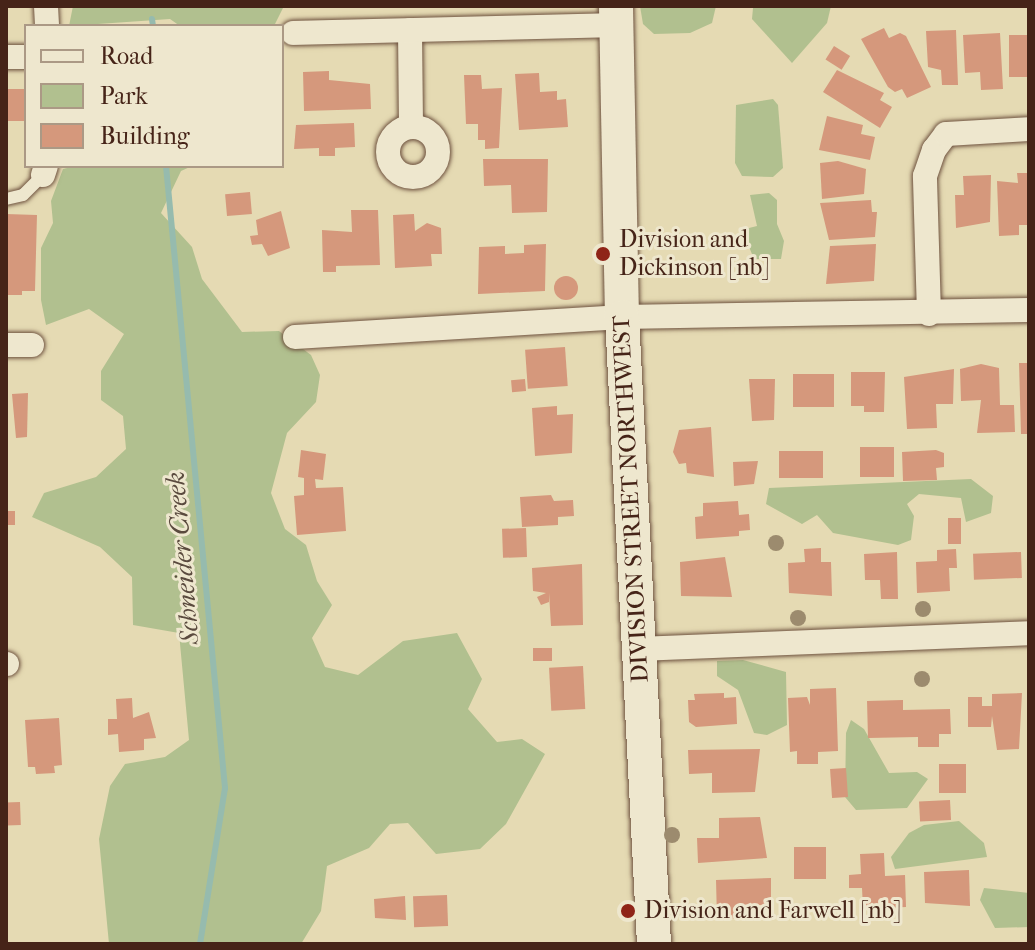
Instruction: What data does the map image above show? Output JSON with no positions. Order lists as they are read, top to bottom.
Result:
{
  "streets": {
    "street": ["DIVISION STREET NORTHWEST"]
  },
  "water": ["Schneider Creek"],
  "places": ["Division and Dickinson [nb]", "Division and Farwell [nb]"],
  "legend": ["Road", "Park", "Building"]
}
